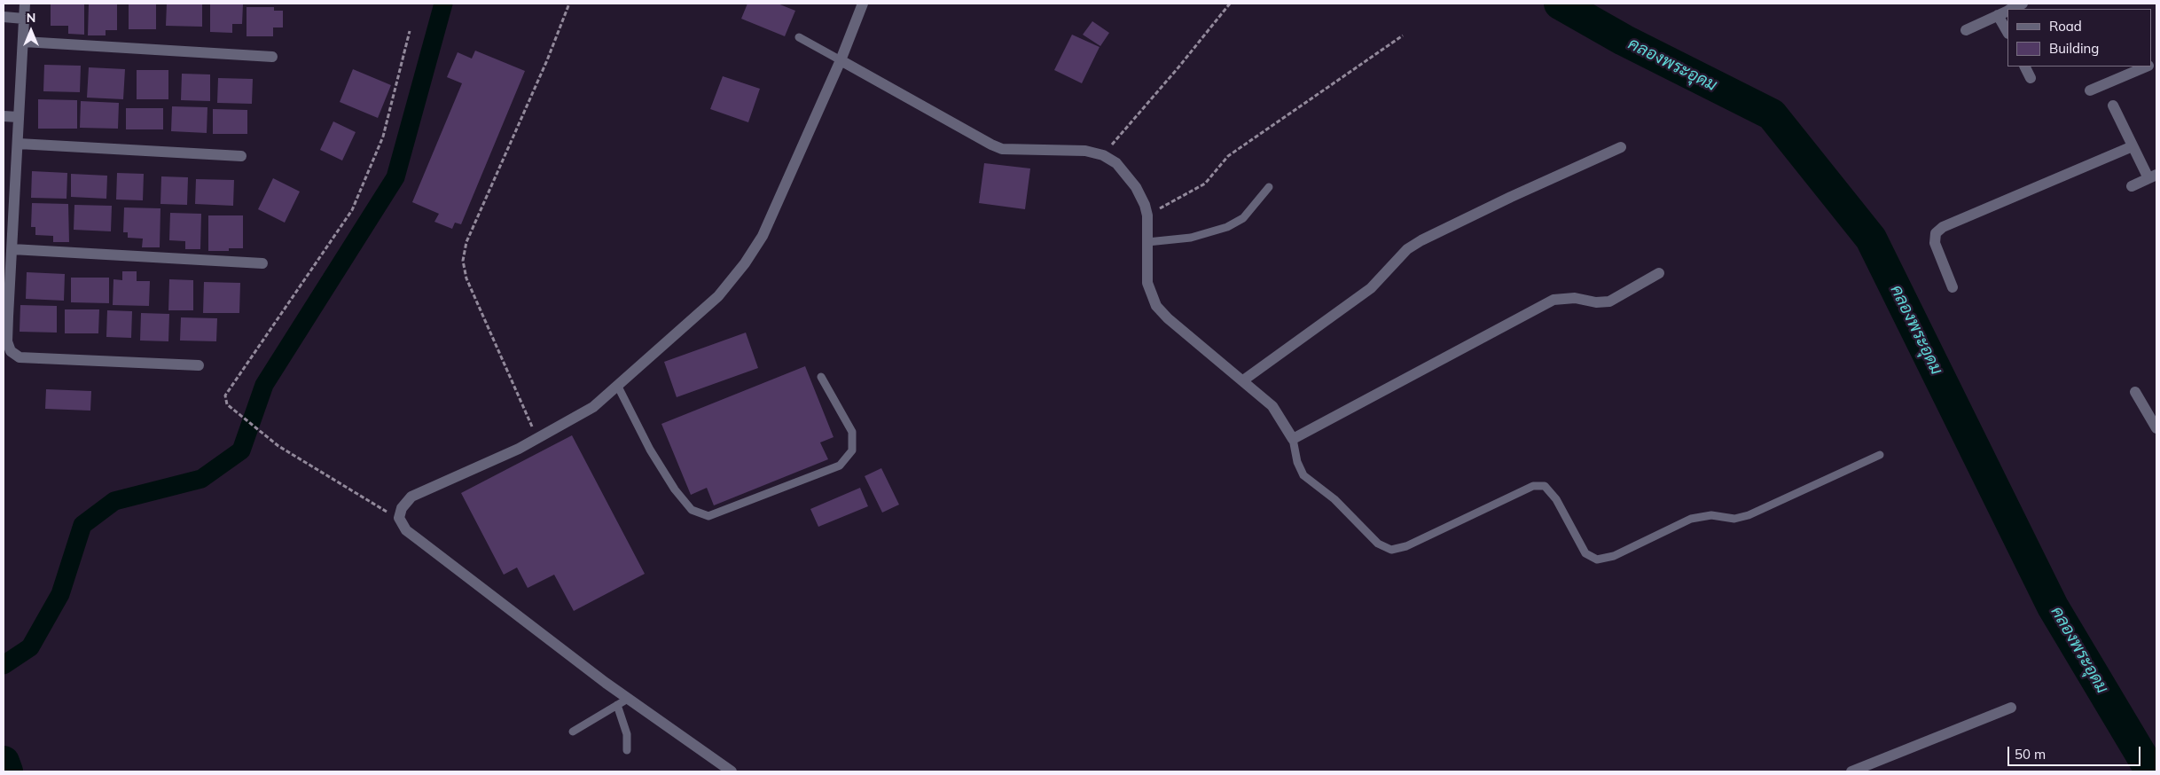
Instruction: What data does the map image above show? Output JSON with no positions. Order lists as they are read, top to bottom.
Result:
{
  "water": ["คลองพระอุดม"],
  "legend": ["Road", "Building"],
  "scale_bar": "50 m",
  "north": "top"
}
